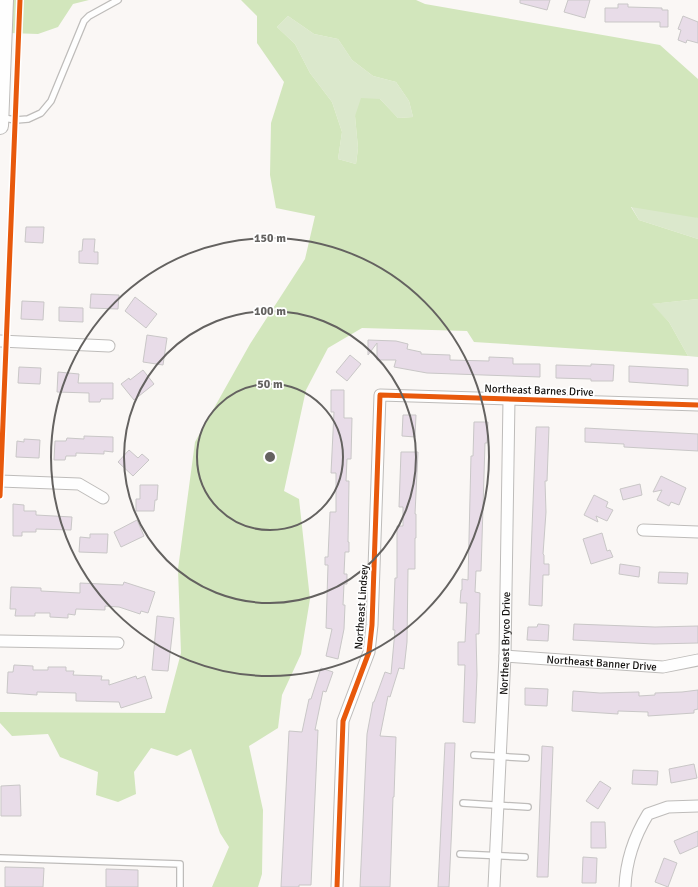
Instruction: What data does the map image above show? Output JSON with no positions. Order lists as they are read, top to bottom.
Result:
{
  "streets": {
    "street": [
      "Northeast Barnes Drive",
      "Northeast Lindsey",
      "Northeast Bryco Drive",
      "Northeast Banner Drive"
    ]
  },
  "crossings": [
    ["Northeast Barnes Drive", "Northeast Lindsey"],
    ["Northeast Barnes Drive", "Northeast Bryco Drive"],
    ["Northeast Bryco Drive", "Northeast Banner Drive"]
  ],
  "rings": ["150 m", "100 m", "50 m"]
}
